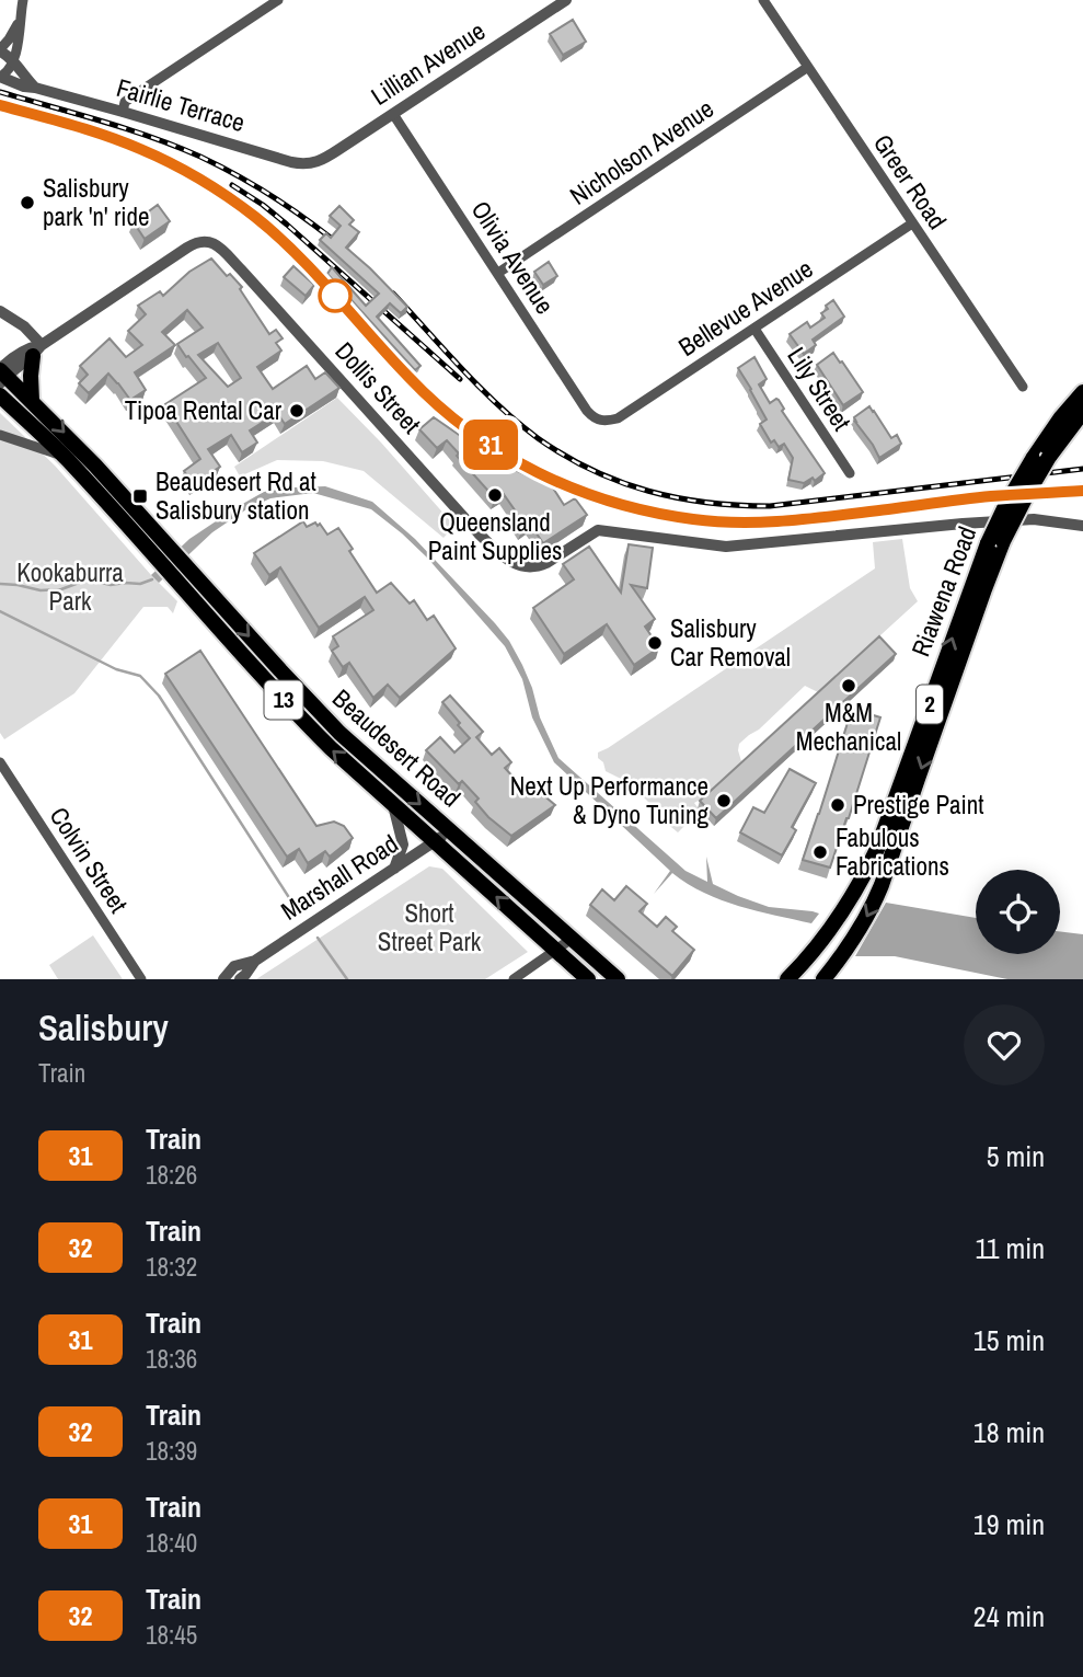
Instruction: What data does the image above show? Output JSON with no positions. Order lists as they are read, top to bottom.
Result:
{
  "streets": {
    "highway": [
      "Riawena Road",
      "13",
      "2",
      "Beaudesert Road"
    ],
    "street": [
      "Lillian Avenue",
      "Fairlie Terrace",
      "Nicholson Avenue",
      "Greer Road",
      "Olivia Avenue",
      "Bellevue Avenue",
      "Dollis Street",
      "Lily Street",
      "Colvin Street",
      "Marshall Road"
    ]
  },
  "crossings": [
    ["Lillian Avenue", "Fairlie Terrace"],
    ["Lillian Avenue", "Olivia Avenue"],
    ["Nicholson Avenue", "Greer Road"],
    ["Nicholson Avenue", "Olivia Avenue"],
    ["Greer Road", "Bellevue Avenue"],
    ["Olivia Avenue", "Bellevue Avenue"],
    ["Bellevue Avenue", "Lily Street"],
    ["Beaudesert Road", "Marshall Road"]
  ],
  "parks": ["Kookaburra Park", "Short Street Park"],
  "places": {
    "other": [
      "Salisbury park 'n' ride",
      "Tipoa Rental Car",
      "Queensland Paint Supplies",
      "Salisbury Car Removal",
      "M&M Mechanical",
      "Next Up Performance & Dyno Tuning",
      "Prestige Paint",
      "Fabulous Fabrications"
    ],
    "transit": ["Beaudesert Rd at Salisbury station"]
  },
  "page": {
    "on_map": "31",
    "heading": ["Salisbury", "Train"],
    "list": [
      {
        "mark": "31",
        "name": "Train",
        "note": "18:26",
        "value": "5 min"
      },
      {
        "mark": "32",
        "name": "Train",
        "note": "18:32",
        "value": "11 min"
      },
      {
        "mark": "31",
        "name": "Train",
        "note": "18:36",
        "value": "15 min"
      },
      {
        "mark": "32",
        "name": "Train",
        "note": "18:39",
        "value": "18 min"
      },
      {
        "mark": "31",
        "name": "Train",
        "note": "18:40",
        "value": "19 min"
      },
      {
        "mark": "32",
        "name": "Train",
        "note": "18:45",
        "value": "24 min"
      }
    ]
  }
}
